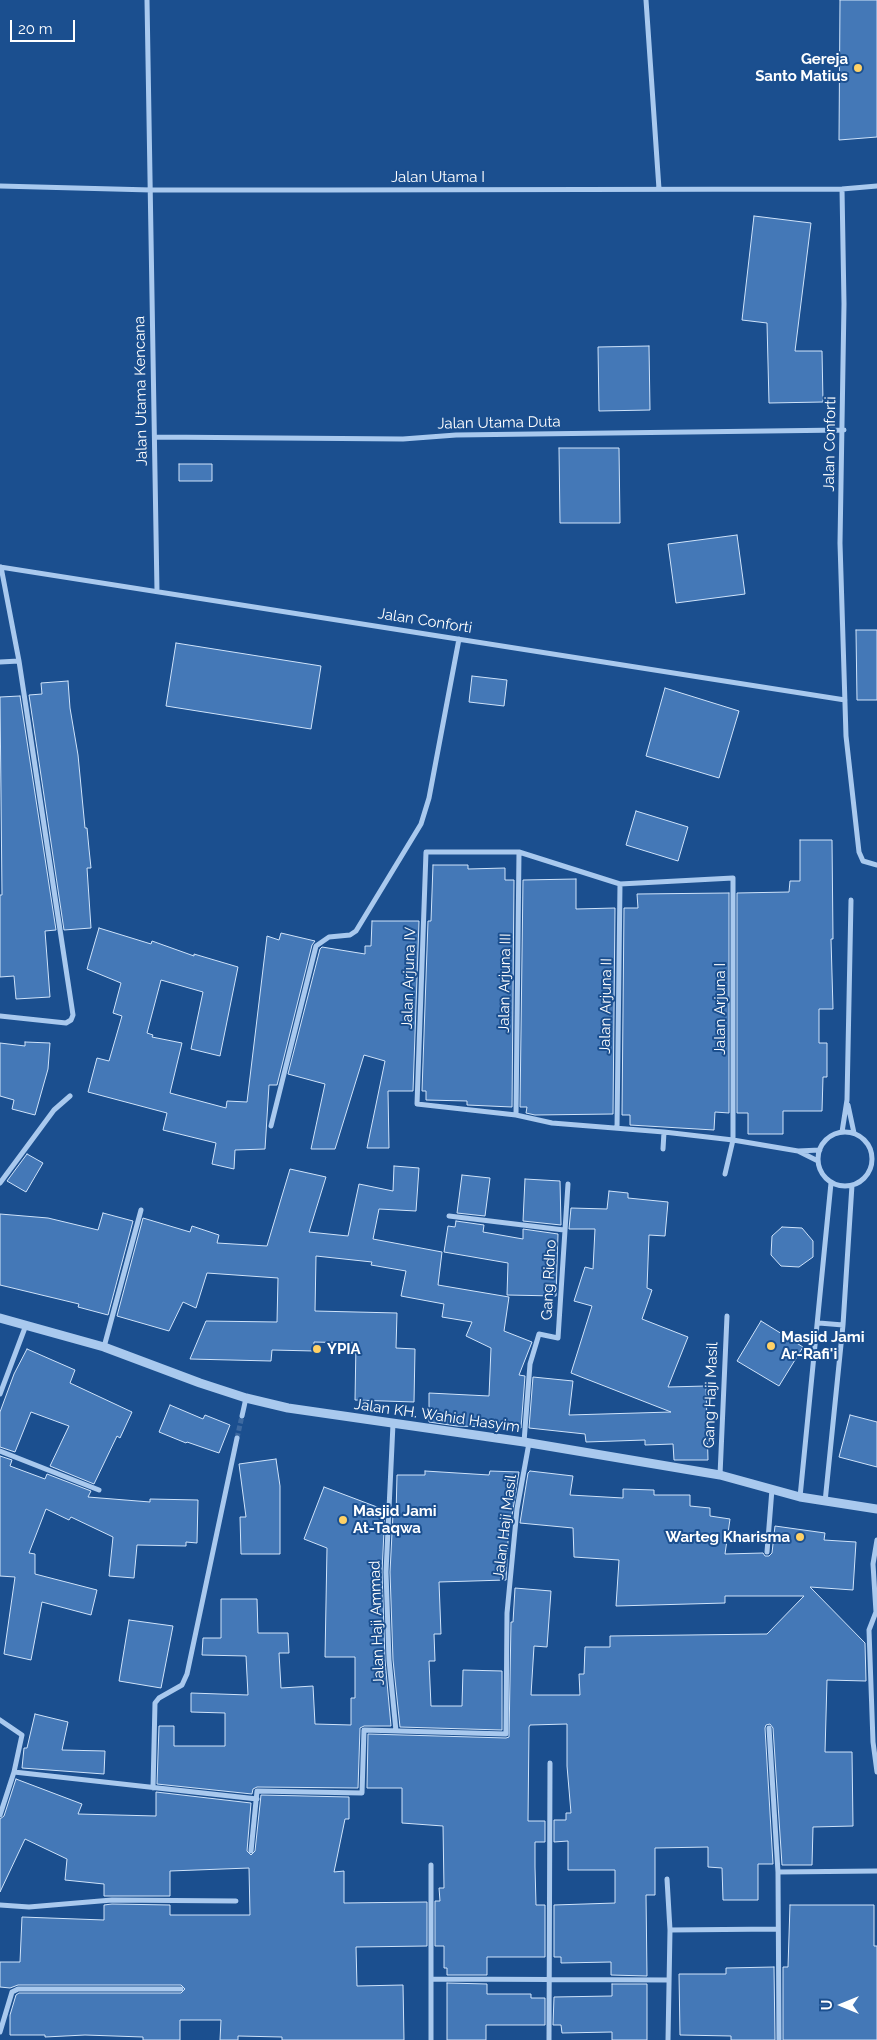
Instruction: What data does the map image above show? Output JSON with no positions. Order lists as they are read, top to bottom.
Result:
{
  "streets": {
    "street": [
      "Jalan Utama I",
      "Jalan Utama Kencana",
      "Jalan Utama Duta",
      "Jalan Conforti",
      "Jalan Arjuna IV",
      "Jalan Arjuna III",
      "Jalan Arjuna II",
      "Jalan Arjuna I",
      "Gang Ridho",
      "Gang Haji Masil",
      "Jalan KH. Wahid Hasyim",
      "Jalan Haji Masil",
      "Jalan Haji Ammad"
    ]
  },
  "crossings": [
    ["Jalan Utama I", "Jalan Utama Kencana"],
    ["Jalan Utama I", "Jalan Conforti"],
    ["Jalan Utama Kencana", "Jalan Utama Duta"],
    ["Jalan Utama Kencana", "Jalan Conforti"],
    ["Jalan Utama Duta", "Jalan Conforti"],
    ["Jalan Arjuna IV", "Jalan Arjuna III"],
    ["Jalan Arjuna II", "Jalan Arjuna I"],
    ["Gang Ridho", "Jalan KH. Wahid Hasyim"],
    ["Gang Ridho", "Jalan Haji Masil"],
    ["Gang Haji Masil", "Jalan KH. Wahid Hasyim"],
    ["Jalan KH. Wahid Hasyim", "Jalan Haji Masil"],
    ["Jalan KH. Wahid Hasyim", "Jalan Haji Ammad"],
    ["Jalan Haji Masil", "Jalan Haji Ammad"]
  ],
  "places": [
    "Gereja Santo Matius",
    "Masjid Jami Ar-Rafi'i",
    "YPIA",
    "Masjid Jami At-Taqwa",
    "Warteg Kharisma"
  ],
  "scale_bar": "20 m",
  "north": "left"
}
